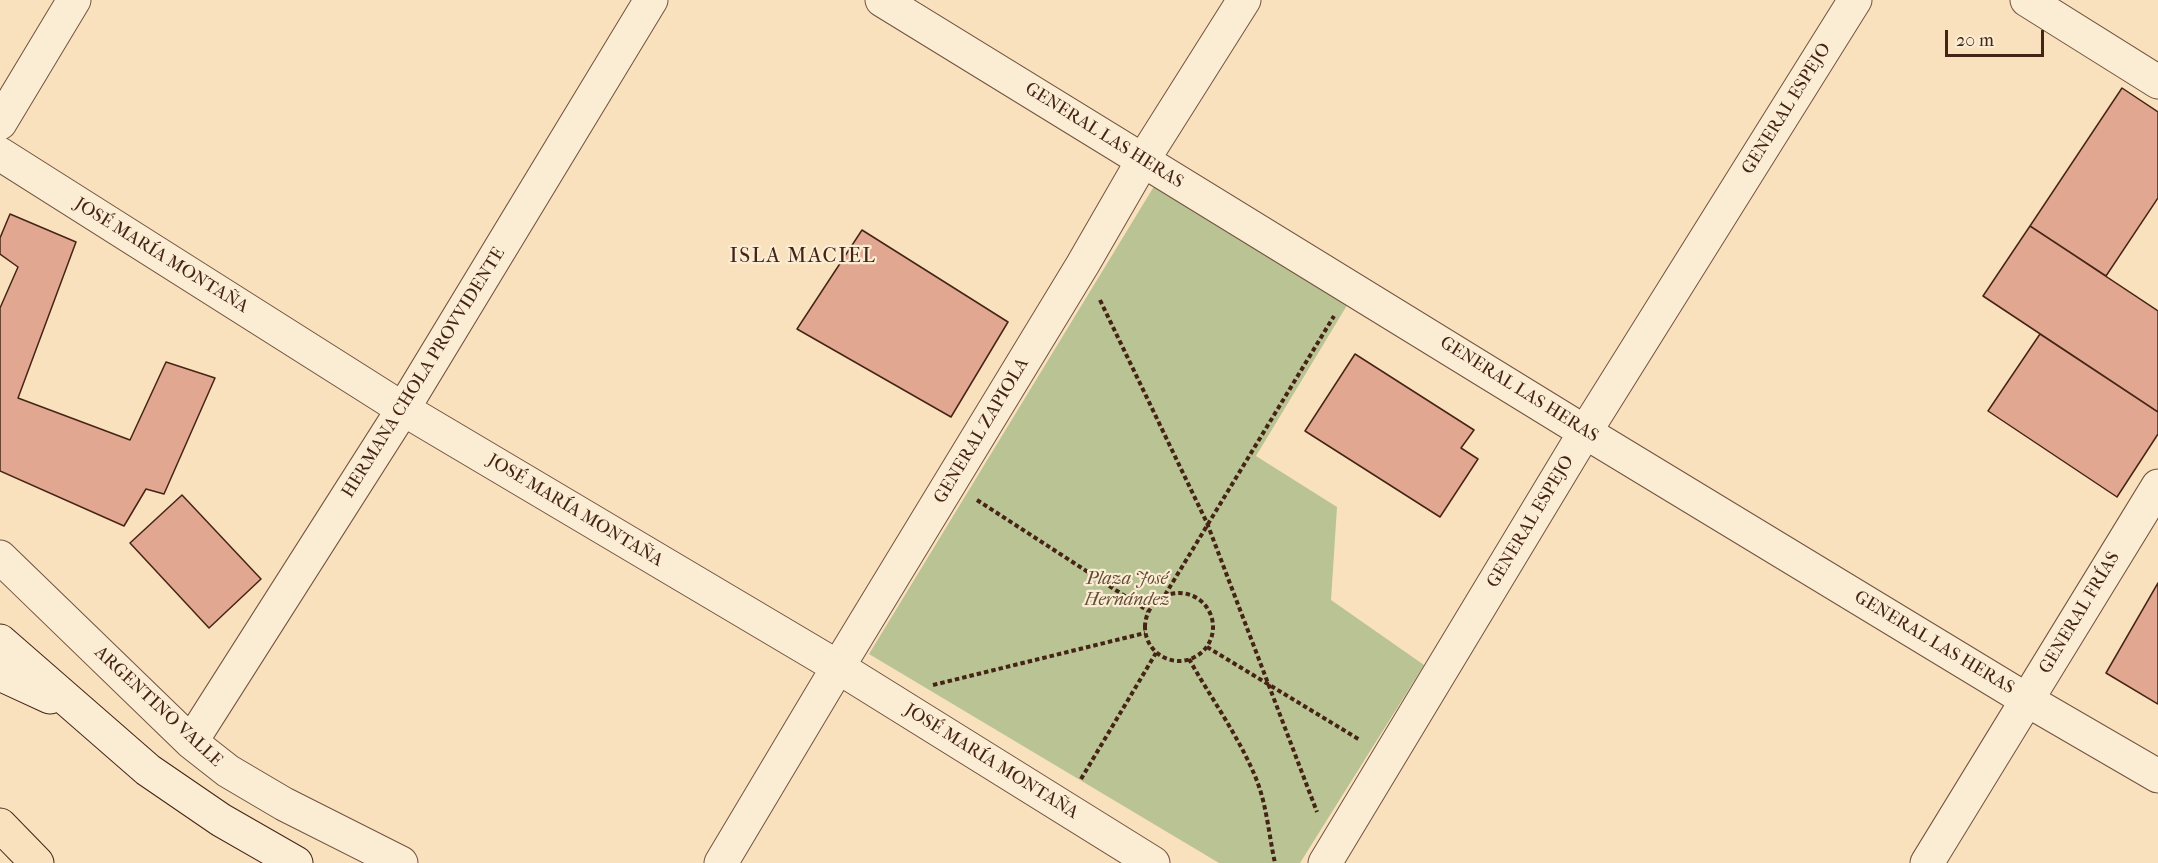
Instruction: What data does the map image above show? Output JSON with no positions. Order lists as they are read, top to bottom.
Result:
{
  "streets": {
    "street": [
      "GENERAL ESPEJO",
      "GENERAL LAS HERAS",
      "JOSÉ MARÍA MONTAÑA",
      "HERMANA CHOLA PROVVIDENTE",
      "GENERAL ZAPIOLA",
      "GENERAL FRÍAS",
      "ARGENTINO VALLE"
    ]
  },
  "crossings": [
    ["GENERAL ESPEJO", "GENERAL LAS HERAS"],
    ["GENERAL LAS HERAS", "GENERAL ZAPIOLA"],
    ["GENERAL LAS HERAS", "GENERAL FRÍAS"],
    ["JOSÉ MARÍA MONTAÑA", "HERMANA CHOLA PROVVIDENTE"],
    ["JOSÉ MARÍA MONTAÑA", "GENERAL ZAPIOLA"],
    ["HERMANA CHOLA PROVVIDENTE", "ARGENTINO VALLE"]
  ],
  "districts": ["ISLA MACIEL"],
  "parks": ["Plaza José Hernández"],
  "scale_bar": "20 m"
}
